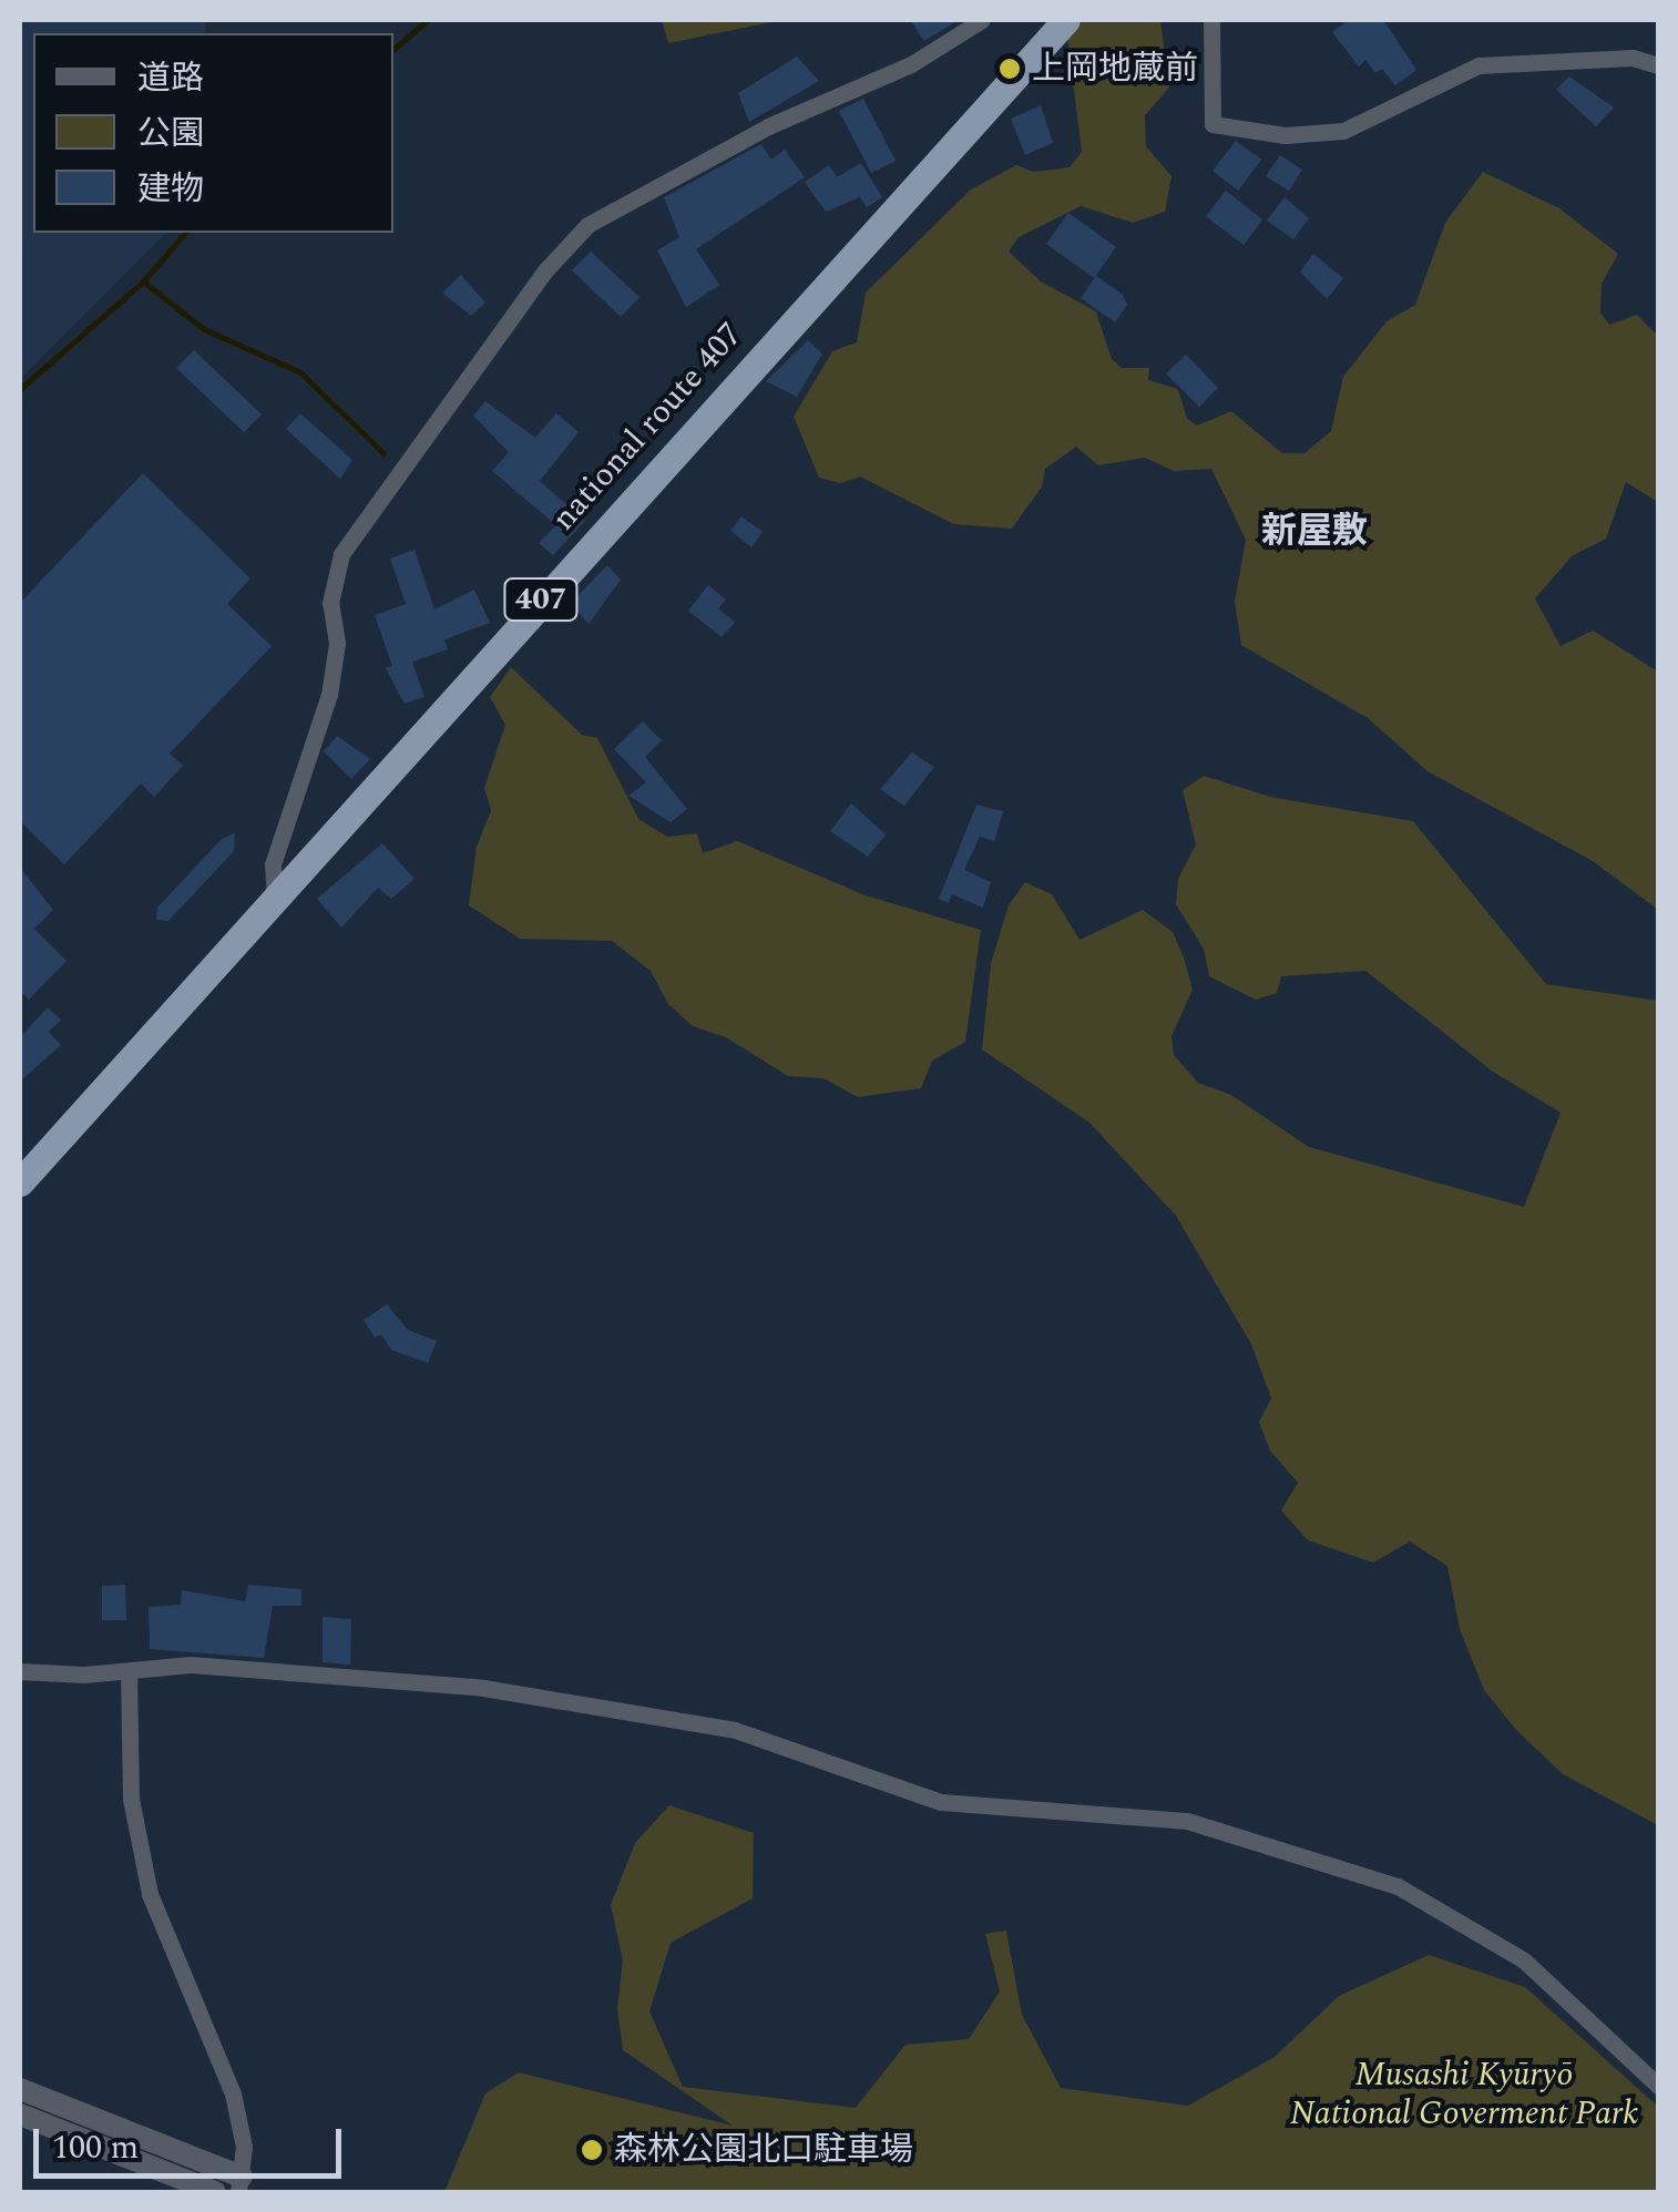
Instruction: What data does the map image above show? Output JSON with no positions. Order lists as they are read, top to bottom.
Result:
{
  "streets": {
    "highway": ["national route 407", "407"]
  },
  "districts": ["新屋敷"],
  "parks": ["Musashi Kyūryō National Goverment Park"],
  "places": ["上岡地蔵前", "森林公園北口駐車場"],
  "legend": ["道路", "公園", "建物"],
  "scale_bar": "100 m"
}
